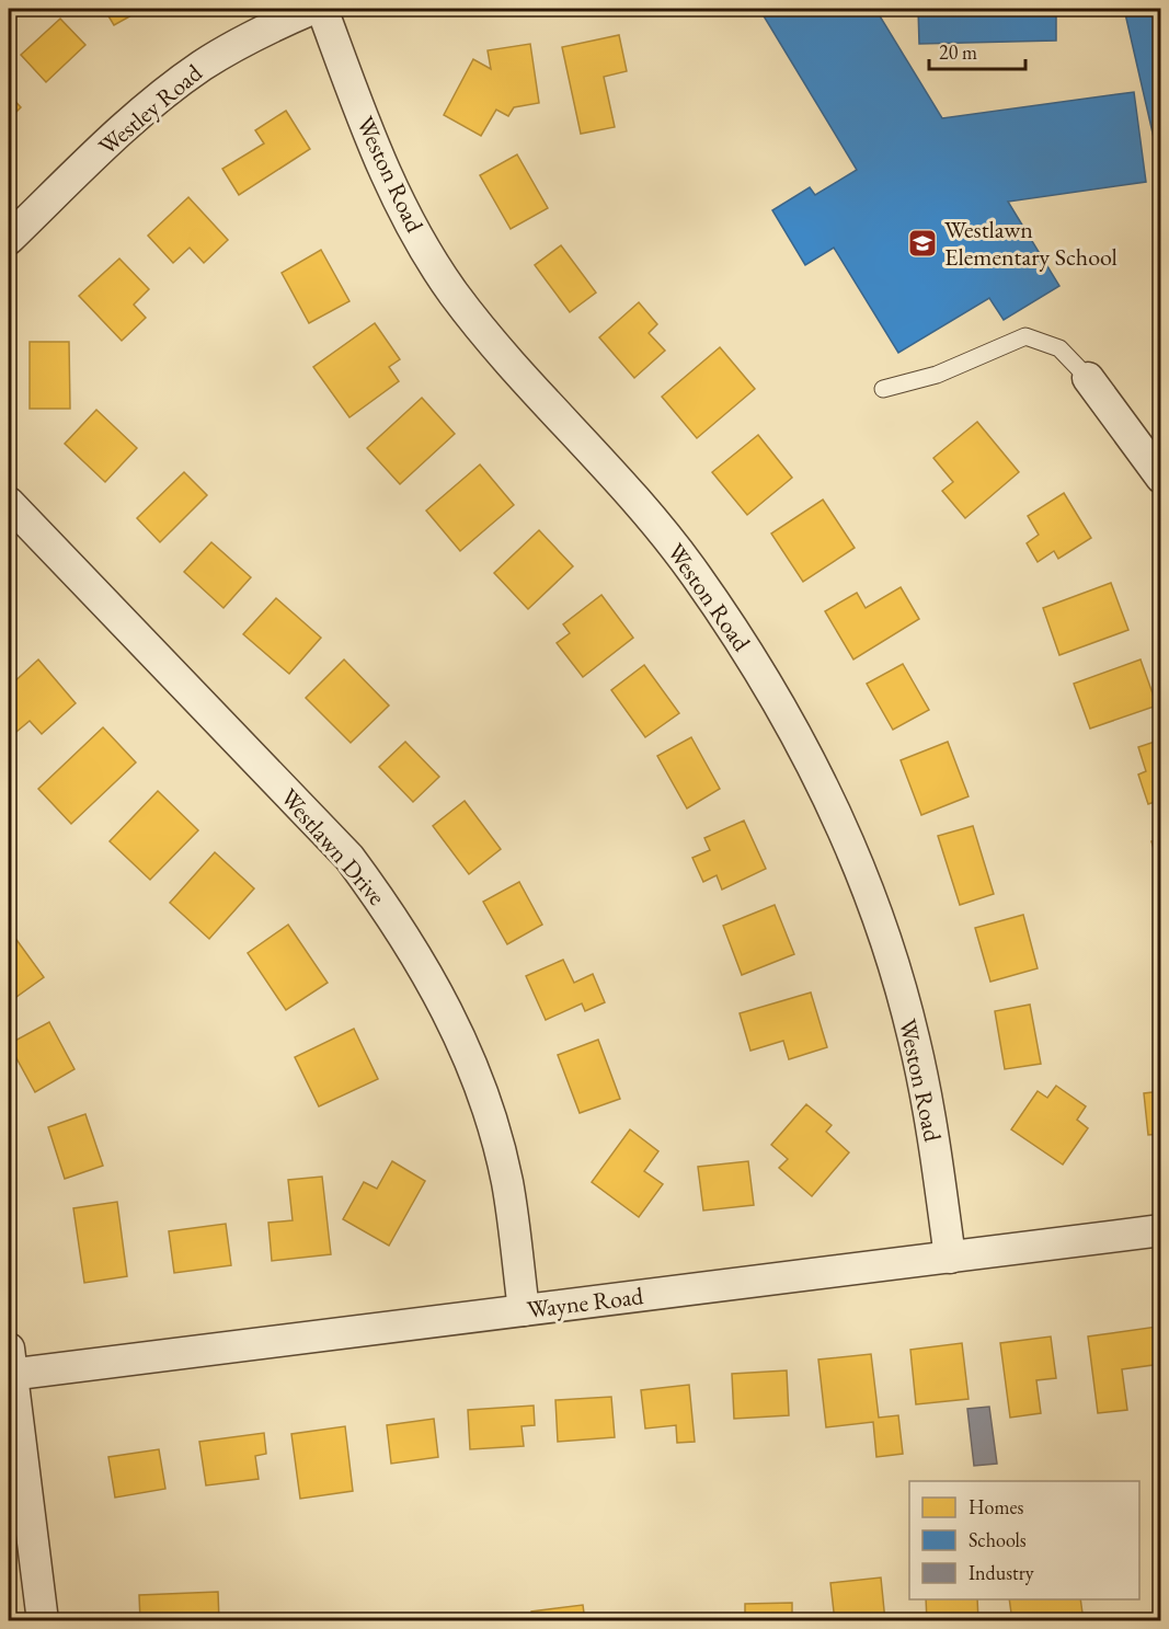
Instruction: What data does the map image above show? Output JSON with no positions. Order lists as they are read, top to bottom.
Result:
{
  "streets": {
    "street": [
      "Westley Road",
      "Weston Road",
      "Westlawn Drive",
      "Wayne Road"
    ]
  },
  "crossings": [
    ["Weston Road", "Wayne Road"],
    ["Westlawn Drive", "Wayne Road"]
  ],
  "places": {
    "school or university": ["Westlawn Elementary School"]
  },
  "legend": ["Homes", "Schools", "Industry"],
  "scale_bar": "20 m"
}
